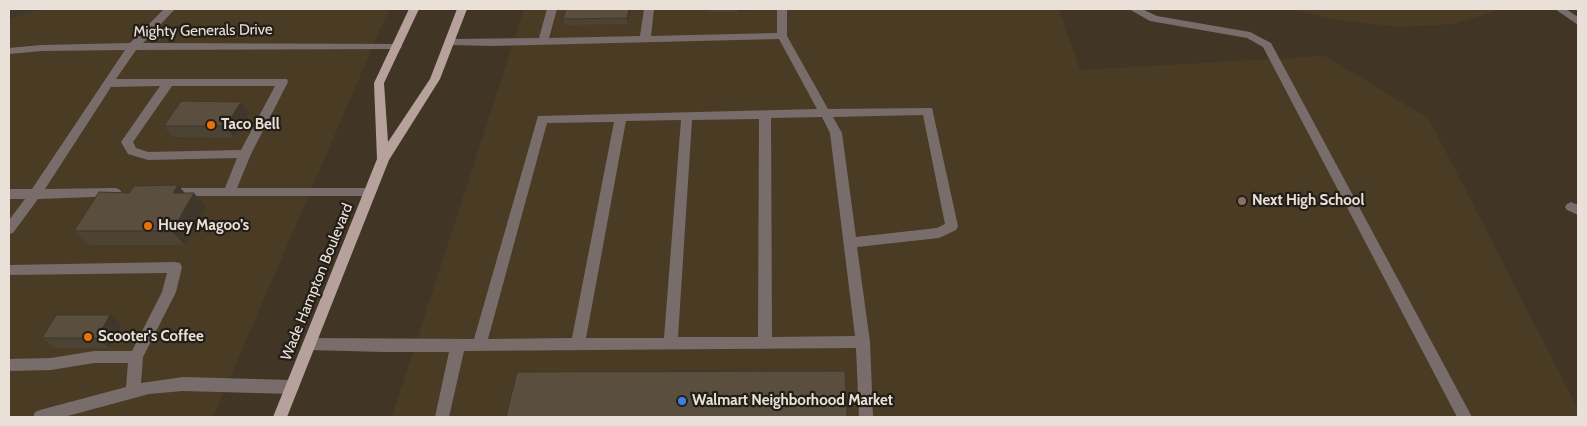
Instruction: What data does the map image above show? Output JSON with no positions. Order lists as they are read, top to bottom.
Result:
{
  "streets": {
    "main road": ["Wade Hampton Boulevard"],
    "street": ["Mighty Generals Drive"]
  },
  "crossings": [
    ["Mighty Generals Drive", "Wade Hampton Boulevard"]
  ],
  "places": [
    "Taco Bell",
    "Next High School",
    "Huey Magoo's",
    "Scooter's Coffee",
    "Walmart Neighborhood Market"
  ]
}
